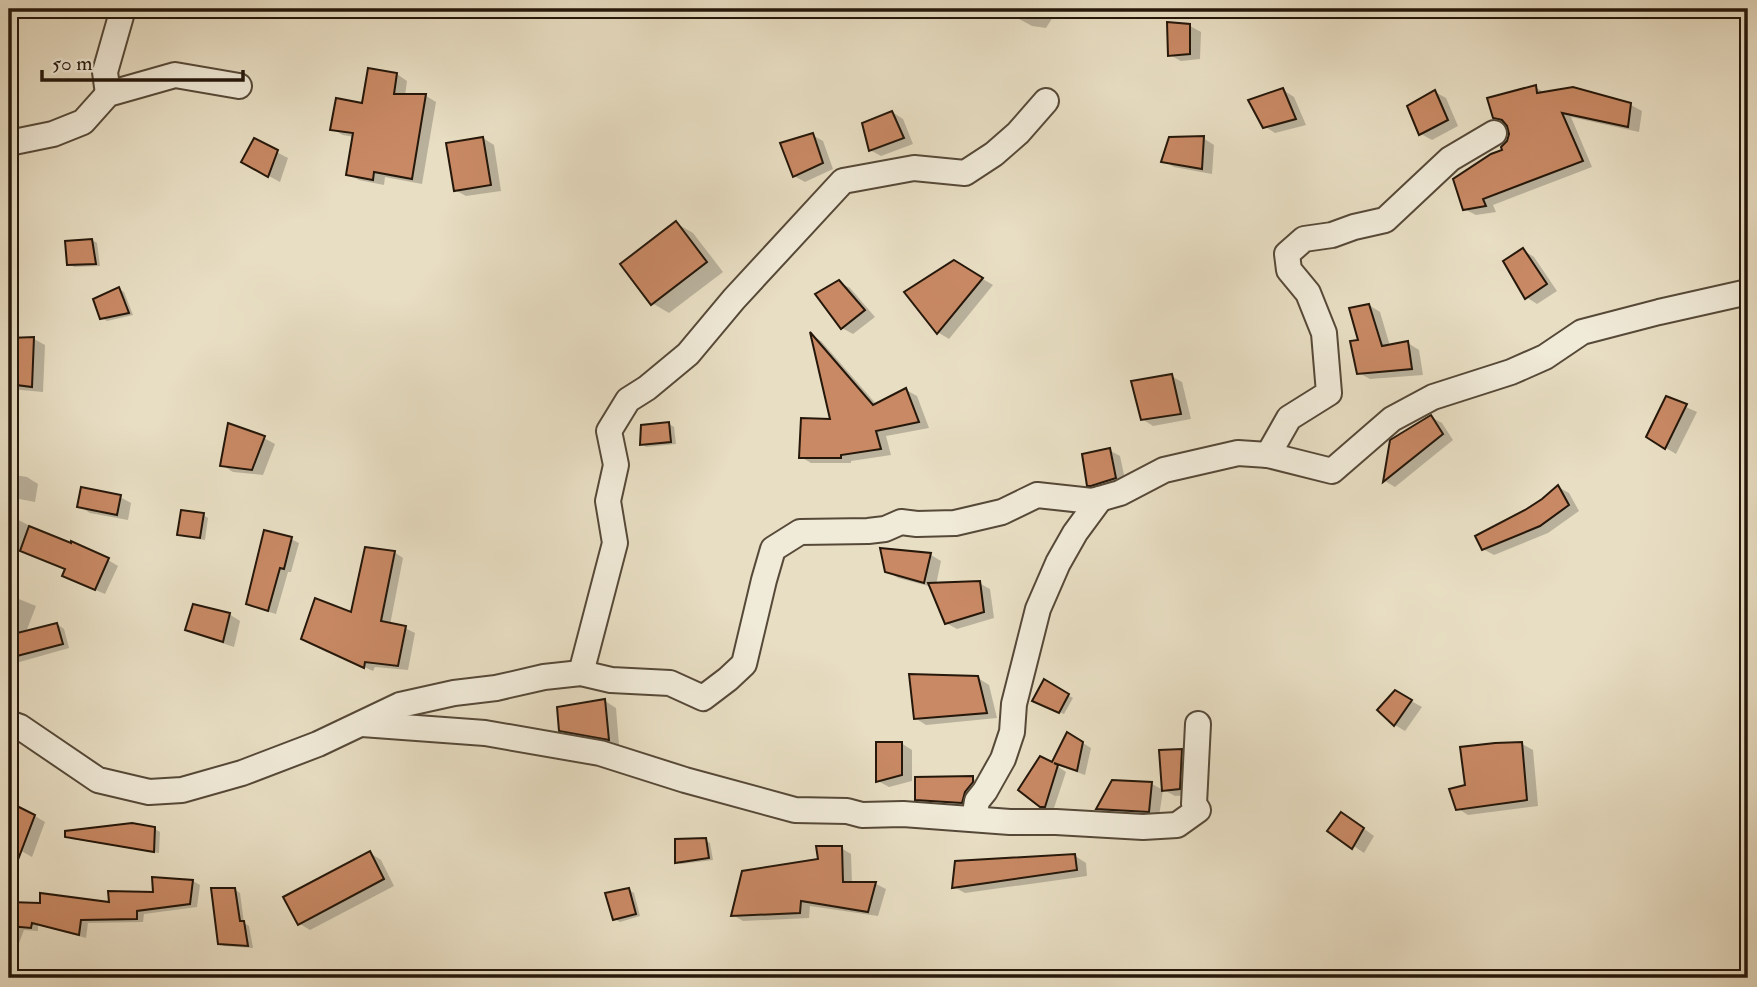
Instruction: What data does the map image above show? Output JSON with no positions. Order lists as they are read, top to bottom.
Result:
{
  "scale_bar": "50 m"
}
